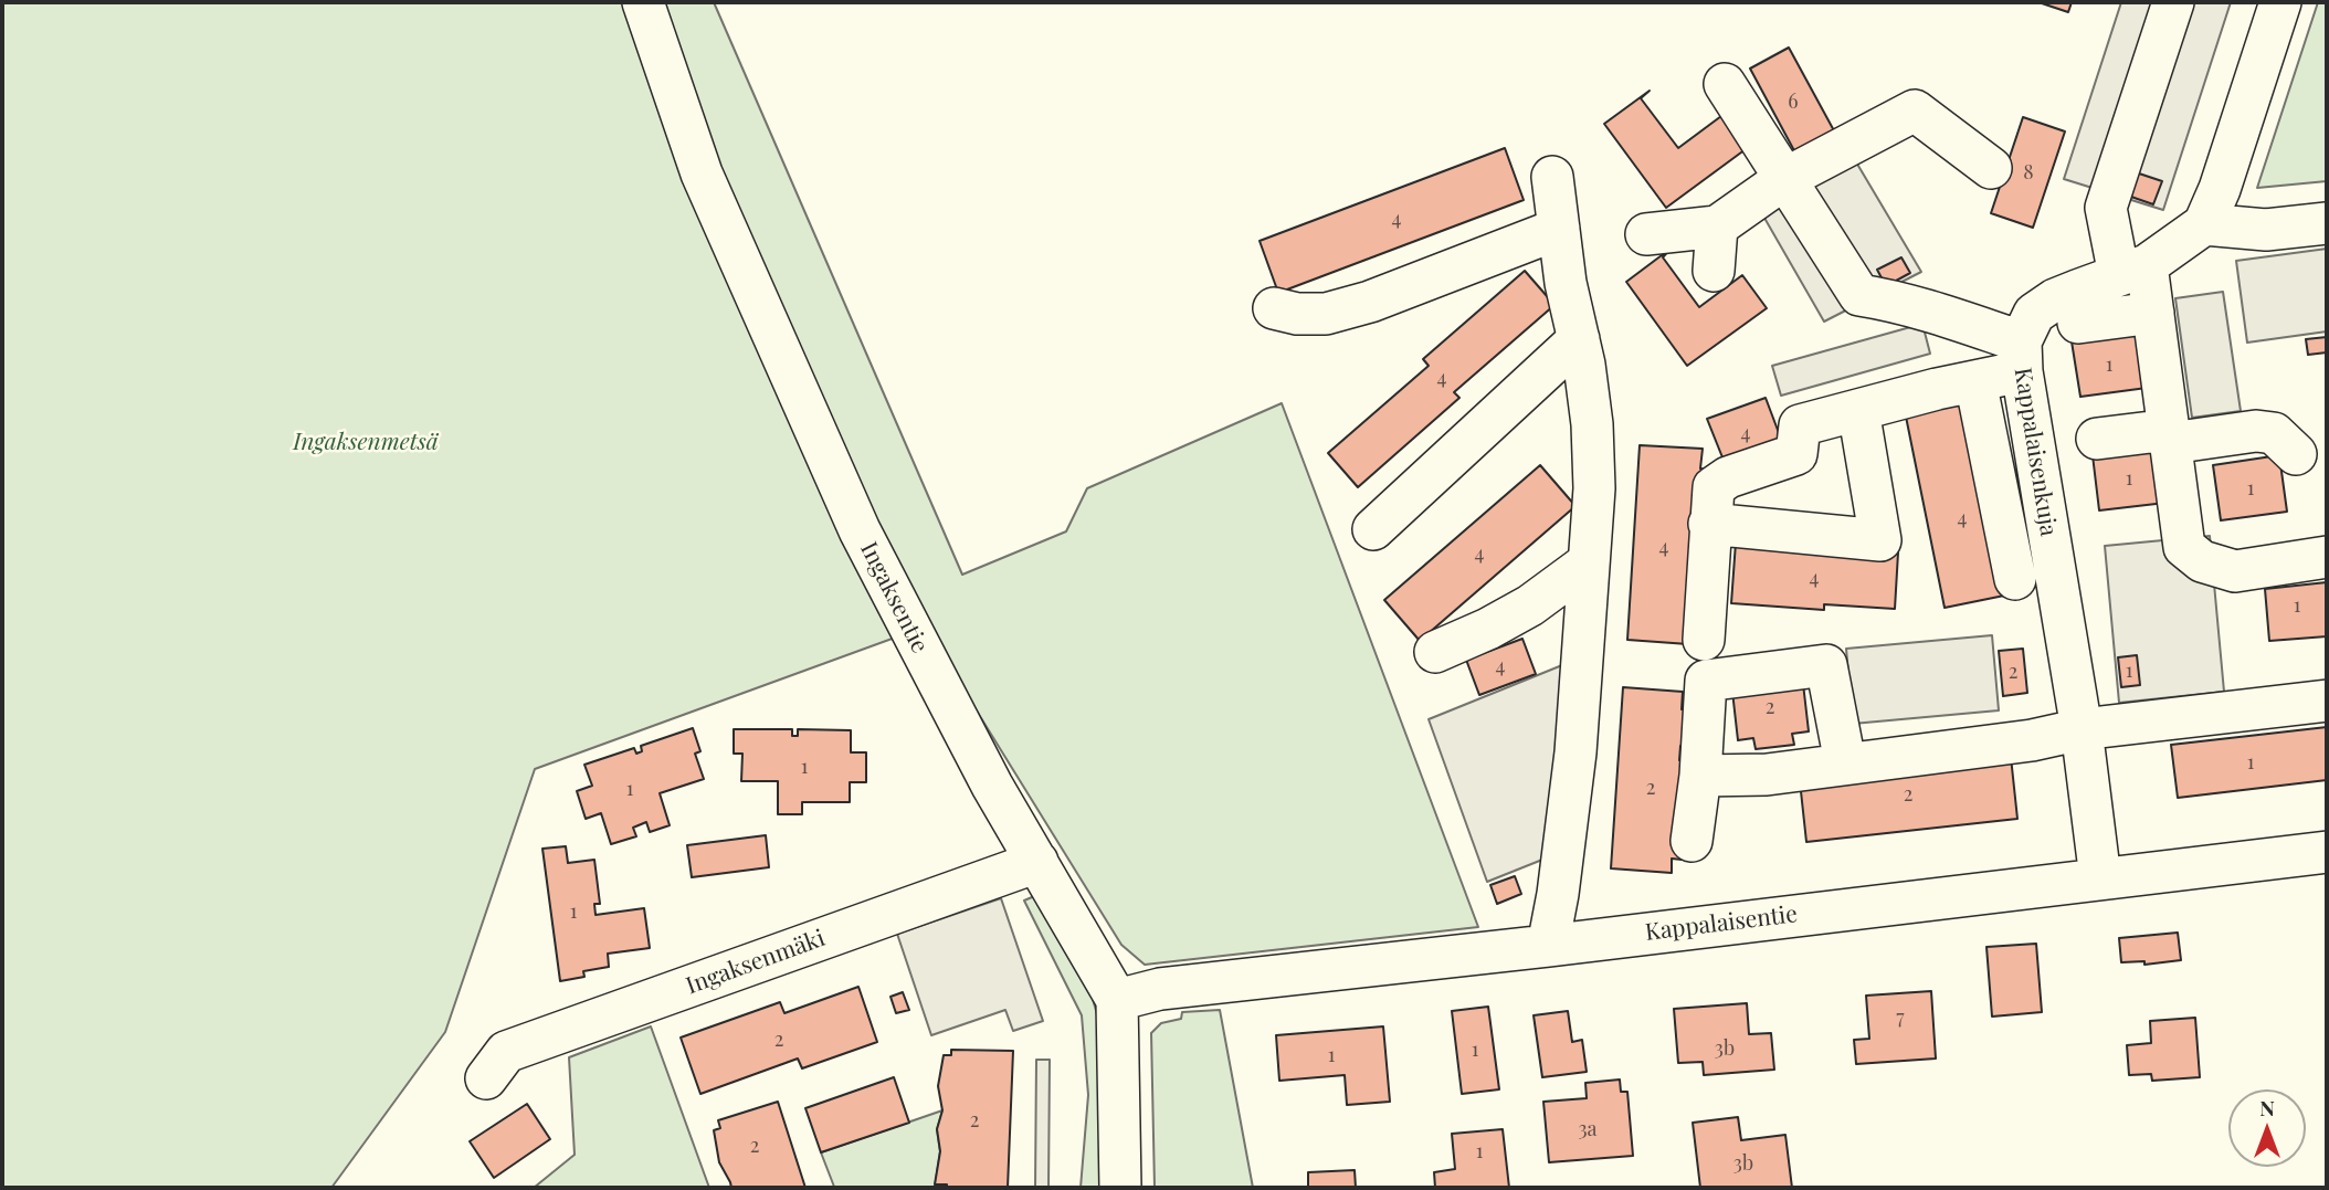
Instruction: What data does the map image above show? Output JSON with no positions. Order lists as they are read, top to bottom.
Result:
{
  "streets": {
    "street": [
      "Kappalaisenkuja",
      "Ingaksentie",
      "Kappalaisentie",
      "Ingaksenmäki"
    ]
  },
  "crossings": [
    ["Kappalaisenkuja", "Kappalaisentie"],
    ["Ingaksentie", "Kappalaisentie"],
    ["Ingaksentie", "Ingaksenmäki"]
  ],
  "parks": ["Ingaksenmetsä"],
  "house_numbers": [
    "6",
    "8",
    "4",
    "1",
    "4",
    "4",
    "1",
    "1",
    "4",
    "4",
    "4",
    "4",
    "1",
    "4",
    "1",
    "2",
    "2",
    "1",
    "1",
    "2",
    "1",
    "2",
    "1",
    "7",
    "2",
    "3b",
    "1",
    "1",
    "2",
    "3a",
    "2",
    "1",
    "3b"
  ],
  "north": "top"
}
